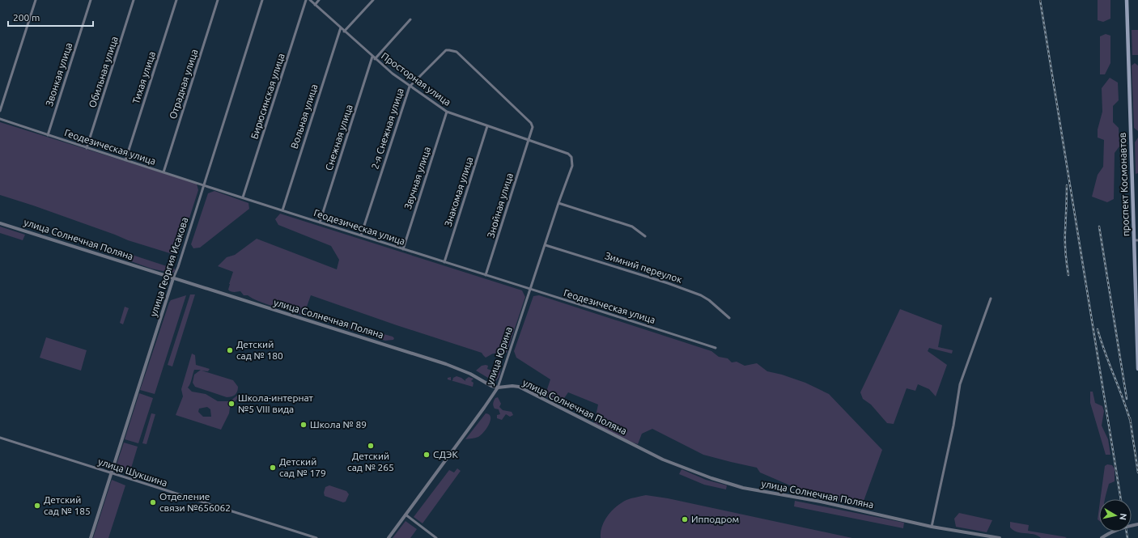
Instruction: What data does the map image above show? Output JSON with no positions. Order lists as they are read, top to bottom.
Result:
{
  "streets": {
    "main road": ["проспект Космонавтов"],
    "street": [
      "Обильная улица",
      "Звонкая улица",
      "Тихая улица",
      "Просторная улица",
      "Отрадная улица",
      "Бирюсинская улица",
      "Вольная улица",
      "2-я Снежная улица",
      "Снежная улица",
      "Геодезическая улица",
      "Звучная улица",
      "Знакомая улица",
      "Знойная улица",
      "улица Солнечная Поляна",
      "улица Георгия Исакова",
      "Зимний переулок",
      "улица Юрина",
      "улица Шукшина"
    ]
  },
  "crossings": [
    ["Обильная улица", "Геодезическая улица"],
    ["Звонкая улица", "Геодезическая улица"],
    ["Тихая улица", "Геодезическая улица"],
    ["Просторная улица", "Вольная улица"],
    ["Просторная улица", "2-я Снежная улица"],
    ["Просторная улица", "Снежная улица"],
    ["Просторная улица", "Звучная улица"],
    ["Просторная улица", "Знакомая улица"],
    ["Просторная улица", "Знойная улица"],
    ["Просторная улица", "улица Юрина"],
    ["Отрадная улица", "Геодезическая улица"],
    ["Бирюсинская улица", "Геодезическая улица"],
    ["Вольная улица", "Геодезическая улица"],
    ["2-я Снежная улица", "Геодезическая улица"],
    ["2-я Снежная улица", "Знойная улица"],
    ["Снежная улица", "Геодезическая улица"],
    ["Геодезическая улица", "Звучная улица"],
    ["Геодезическая улица", "Знакомая улица"],
    ["Геодезическая улица", "Знойная улица"],
    ["Геодезическая улица", "улица Георгия Исакова"],
    ["Геодезическая улица", "улица Юрина"],
    ["улица Солнечная Поляна", "улица Георгия Исакова"],
    ["улица Солнечная Поляна", "улица Юрина"],
    ["улица Георгия Исакова", "улица Шукшина"],
    ["Зимний переулок", "улица Юрина"]
  ],
  "places": [
    "Детский сад № 180",
    "Школа-интернат №5 VIII вида",
    "Школа № 89",
    "Детский сад № 265",
    "СДЭК",
    "Детский сад № 179",
    "Отделение связи №656062",
    "Детский сад № 185",
    "Ипподром"
  ],
  "scale_bar": "200 m",
  "north": "right"
}
